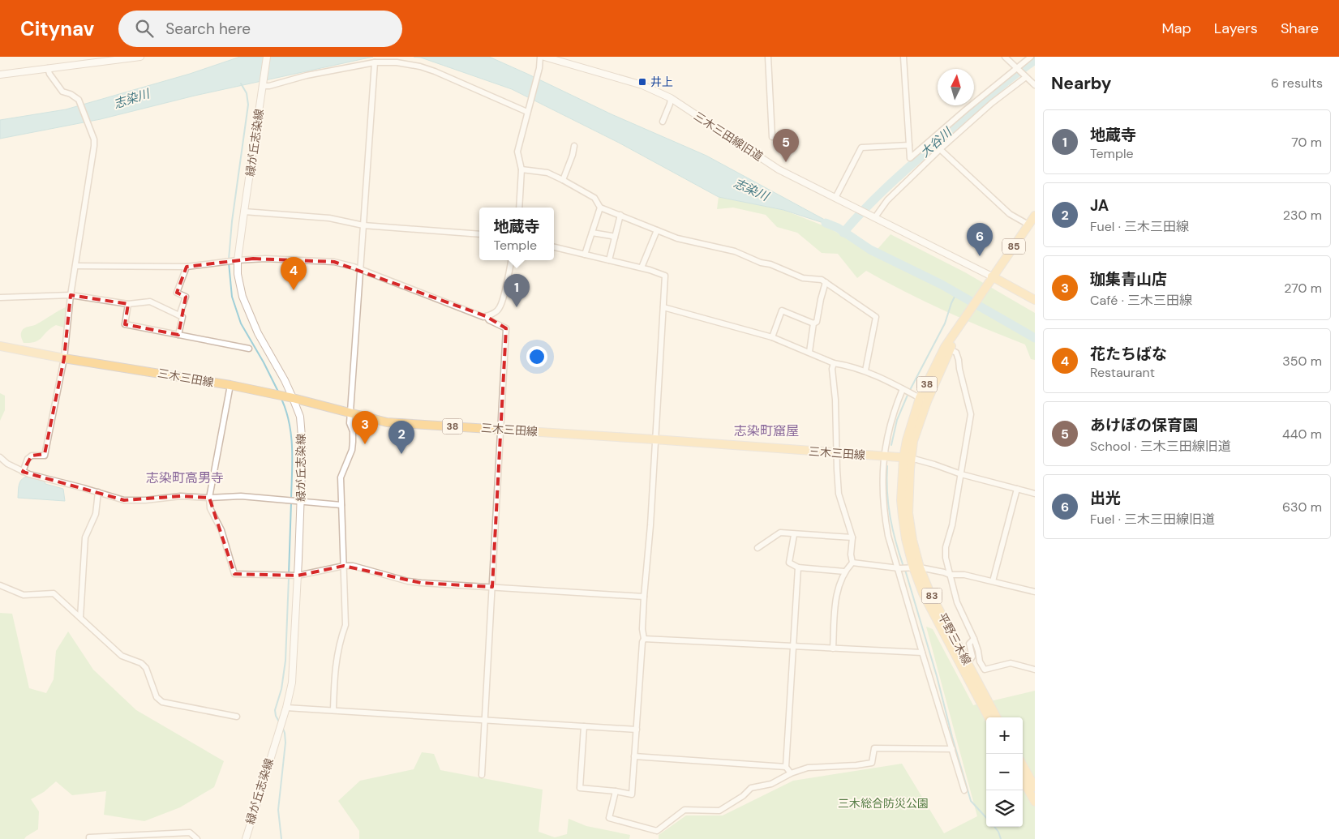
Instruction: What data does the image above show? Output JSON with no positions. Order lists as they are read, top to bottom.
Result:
{
  "streets": {
    "main road": [
      "85",
      "三木三田線",
      "38",
      "83",
      "平野三木線"
    ],
    "street": ["三木三田線旧道", "緑が丘志染線"]
  },
  "crossings": [
    ["三木三田線旧道", "85"],
    ["三木三田線旧道", "38"],
    ["緑が丘志染線", "三木三田線"],
    ["85", "38"],
    ["三木三田線", "38"],
    ["三木三田線", "平野三木線"],
    ["38", "平野三木線"]
  ],
  "districts": ["志染町窟屋", "志染町高男寺"],
  "water": ["志染川", "大谷川"],
  "parks": ["三木総合防災公園"],
  "places": {
    "transit": ["井上"]
  },
  "north": "top",
  "page": {
    "header": "Citynav",
    "search": "Search here",
    "nav": ["Map", "Layers", "Share"],
    "heading": ["Nearby", "6 results"],
    "list": [
      {
        "mark": "1",
        "name": "地蔵寺",
        "note": "Temple",
        "value": "70 m"
      },
      {
        "mark": "2",
        "name": "JA",
        "note": "Fuel · 三木三田線",
        "value": "230 m"
      },
      {
        "mark": "3",
        "name": "珈集青山店",
        "note": "Café · 三木三田線",
        "value": "270 m"
      },
      {
        "mark": "4",
        "name": "花たちばな",
        "note": "Restaurant",
        "value": "350 m"
      },
      {
        "mark": "5",
        "name": "あけぼの保育園",
        "note": "School · 三木三田線旧道",
        "value": "440 m"
      },
      {
        "mark": "6",
        "name": "出光",
        "note": "Fuel · 三木三田線旧道",
        "value": "630 m"
      }
    ],
    "pins": [
      "5",
      "6",
      "4",
      "1",
      "3",
      "2"
    ],
    "popup": ["地蔵寺", "Temple"],
    "map_buttons": ["+", "−"]
  }
}
